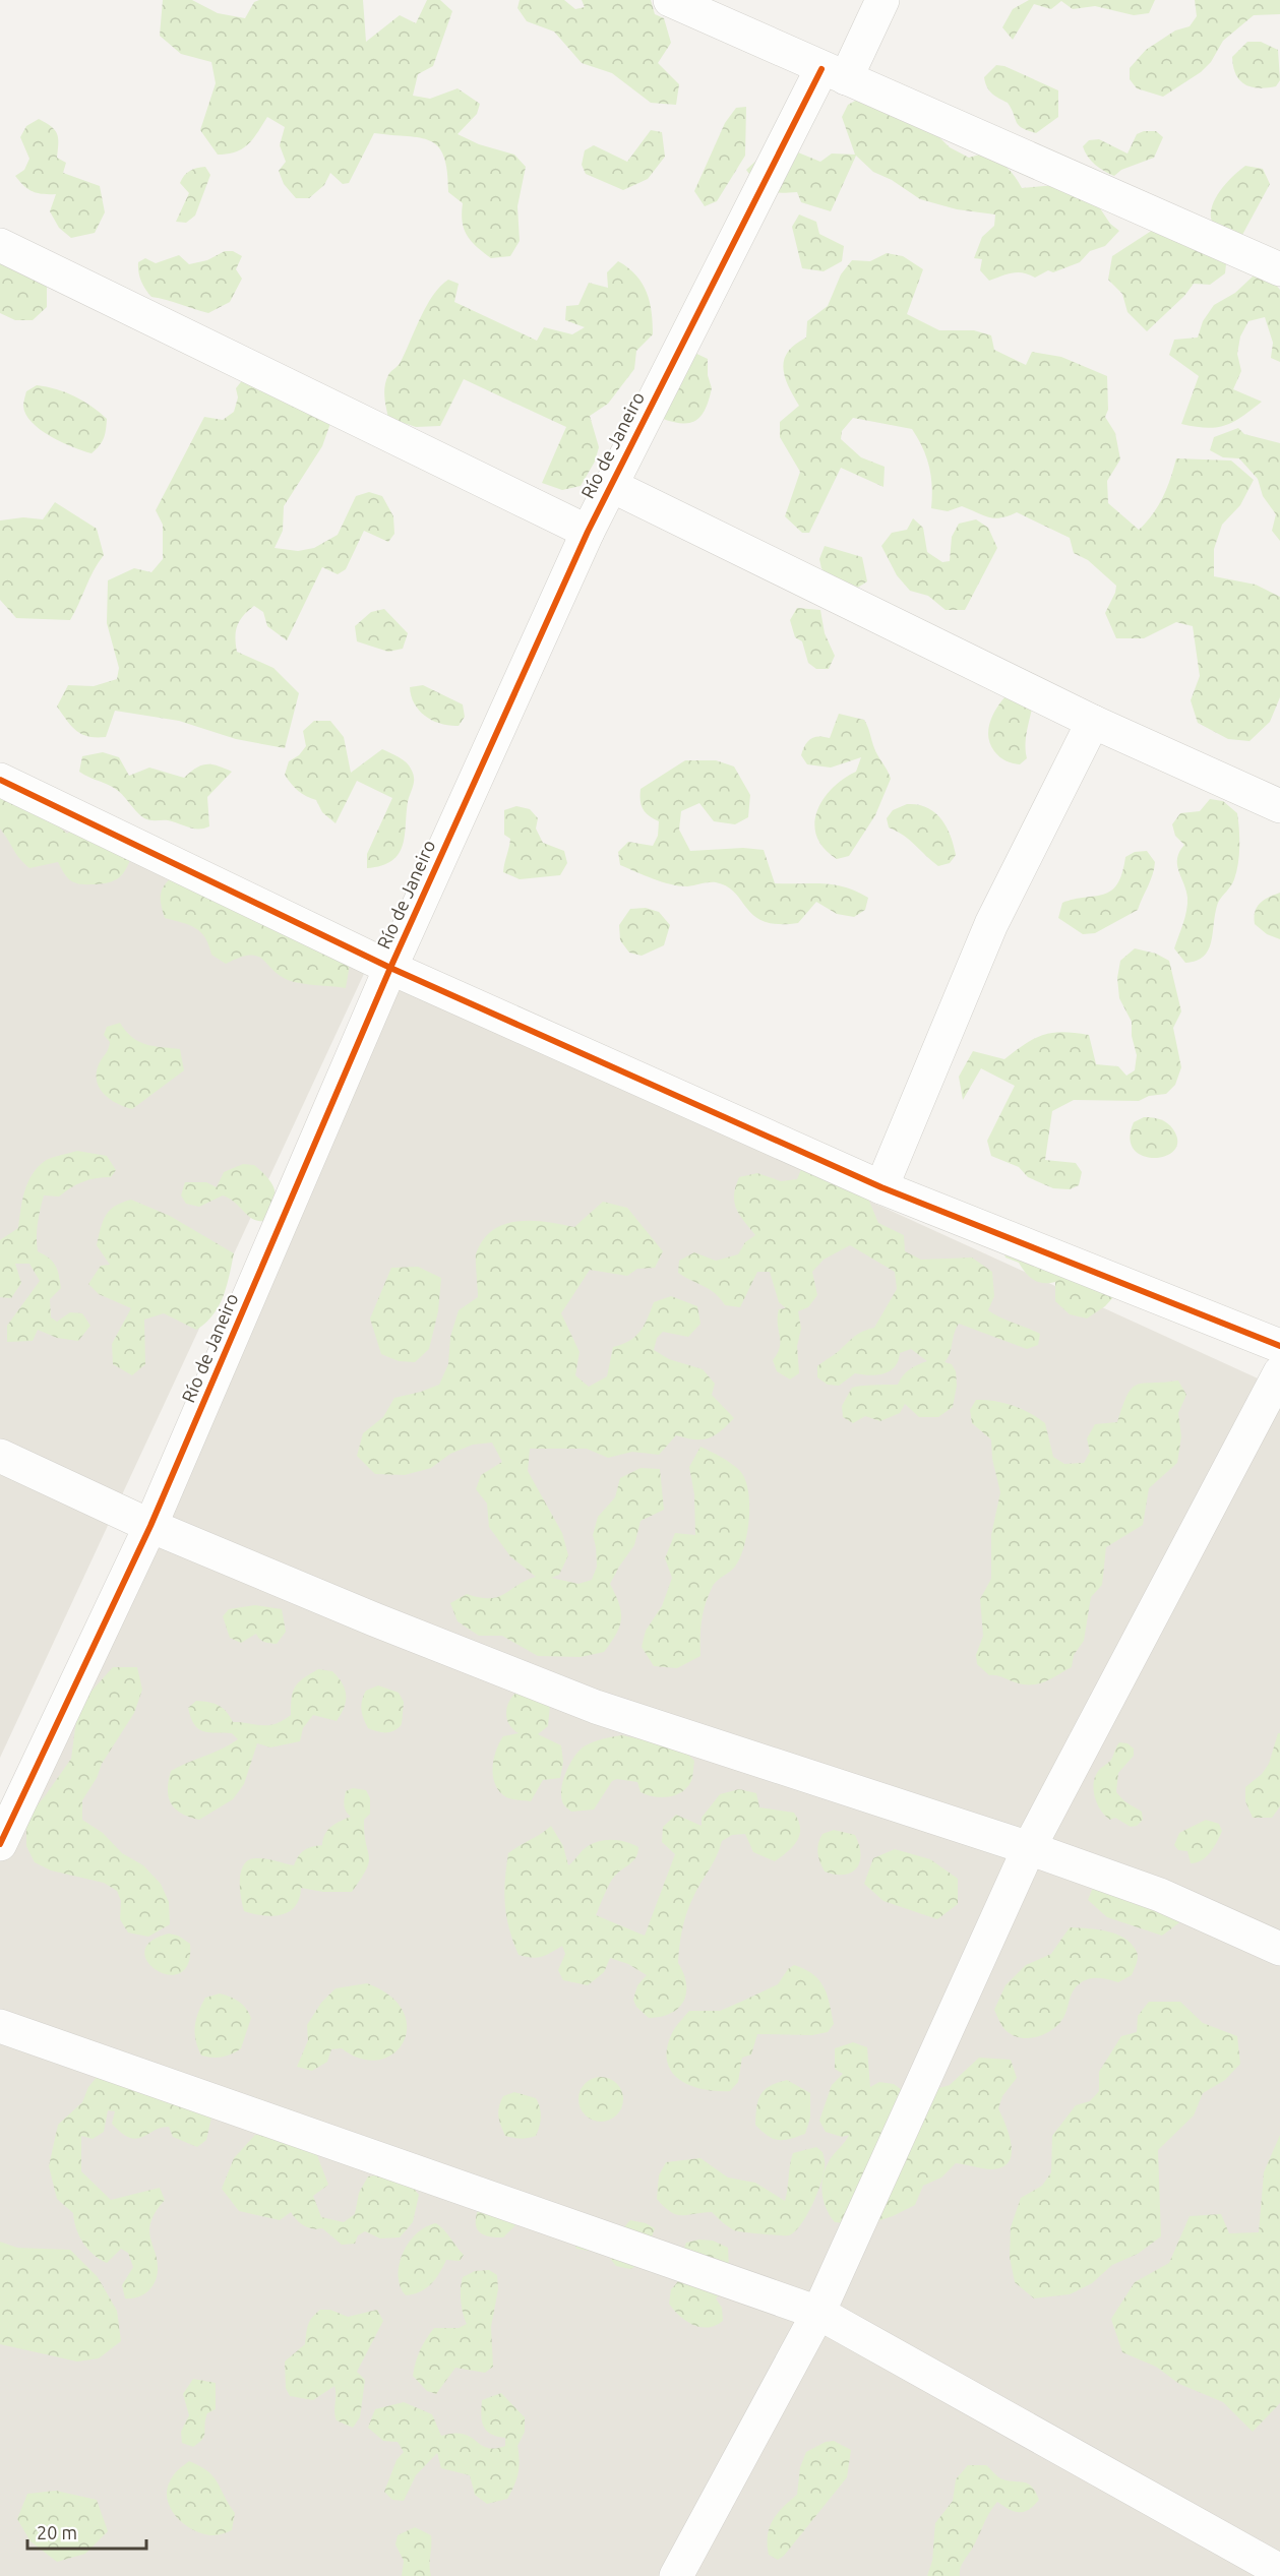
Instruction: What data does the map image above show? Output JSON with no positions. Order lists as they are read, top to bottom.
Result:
{
  "streets": {
    "street": ["Río de Janeiro"]
  },
  "scale_bar": "20 m"
}
